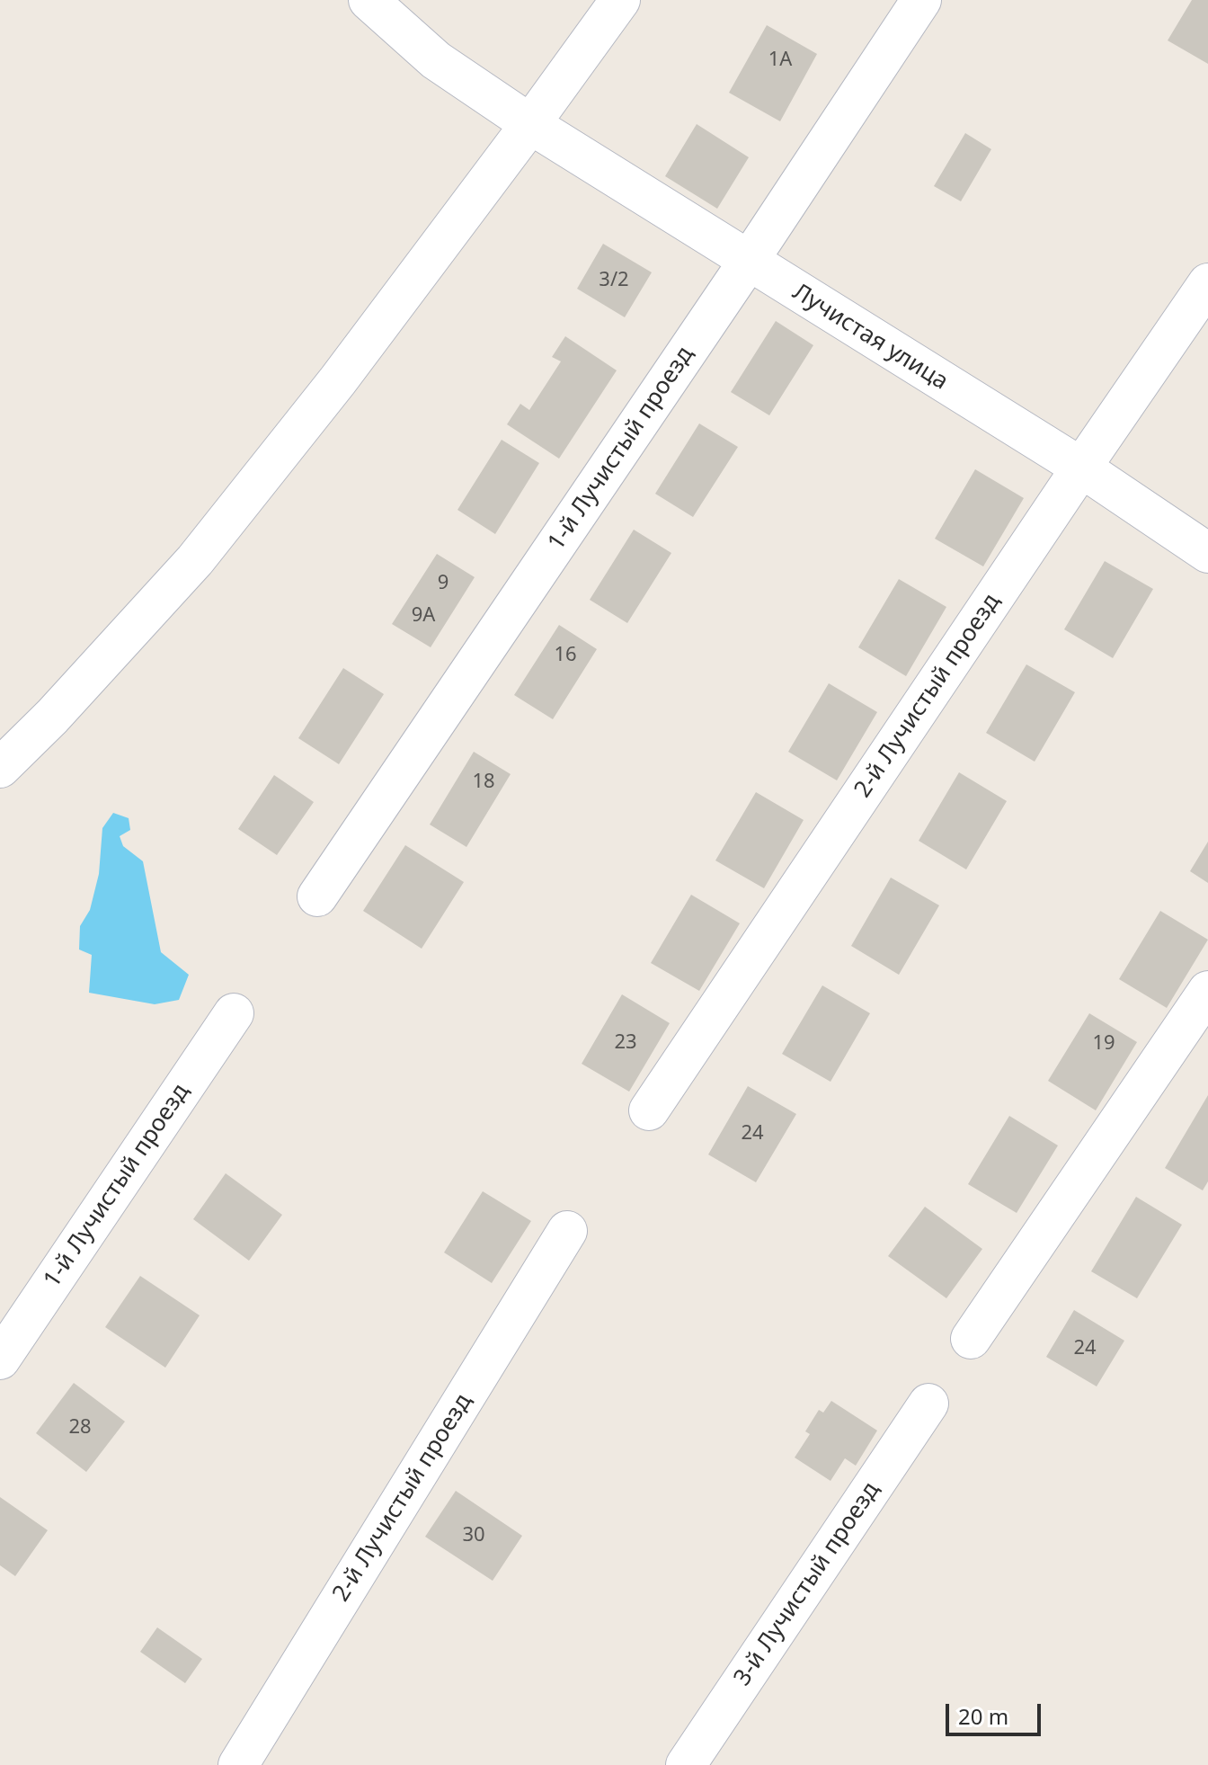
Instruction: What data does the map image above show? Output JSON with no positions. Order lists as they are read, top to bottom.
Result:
{
  "streets": {
    "street": [
      "Лучистая улица",
      "1-й Лучистый проезд",
      "2-й Лучистый проезд",
      "3-й Лучистый проезд"
    ]
  },
  "crossings": [
    ["Лучистая улица", "1-й Лучистый проезд"],
    ["Лучистая улица", "2-й Лучистый проезд"]
  ],
  "house_numbers": [
    "1А",
    "3/2",
    "9",
    "9А",
    "16",
    "18",
    "23",
    "19",
    "24",
    "24",
    "28",
    "30"
  ],
  "scale_bar": "20 m"
}
